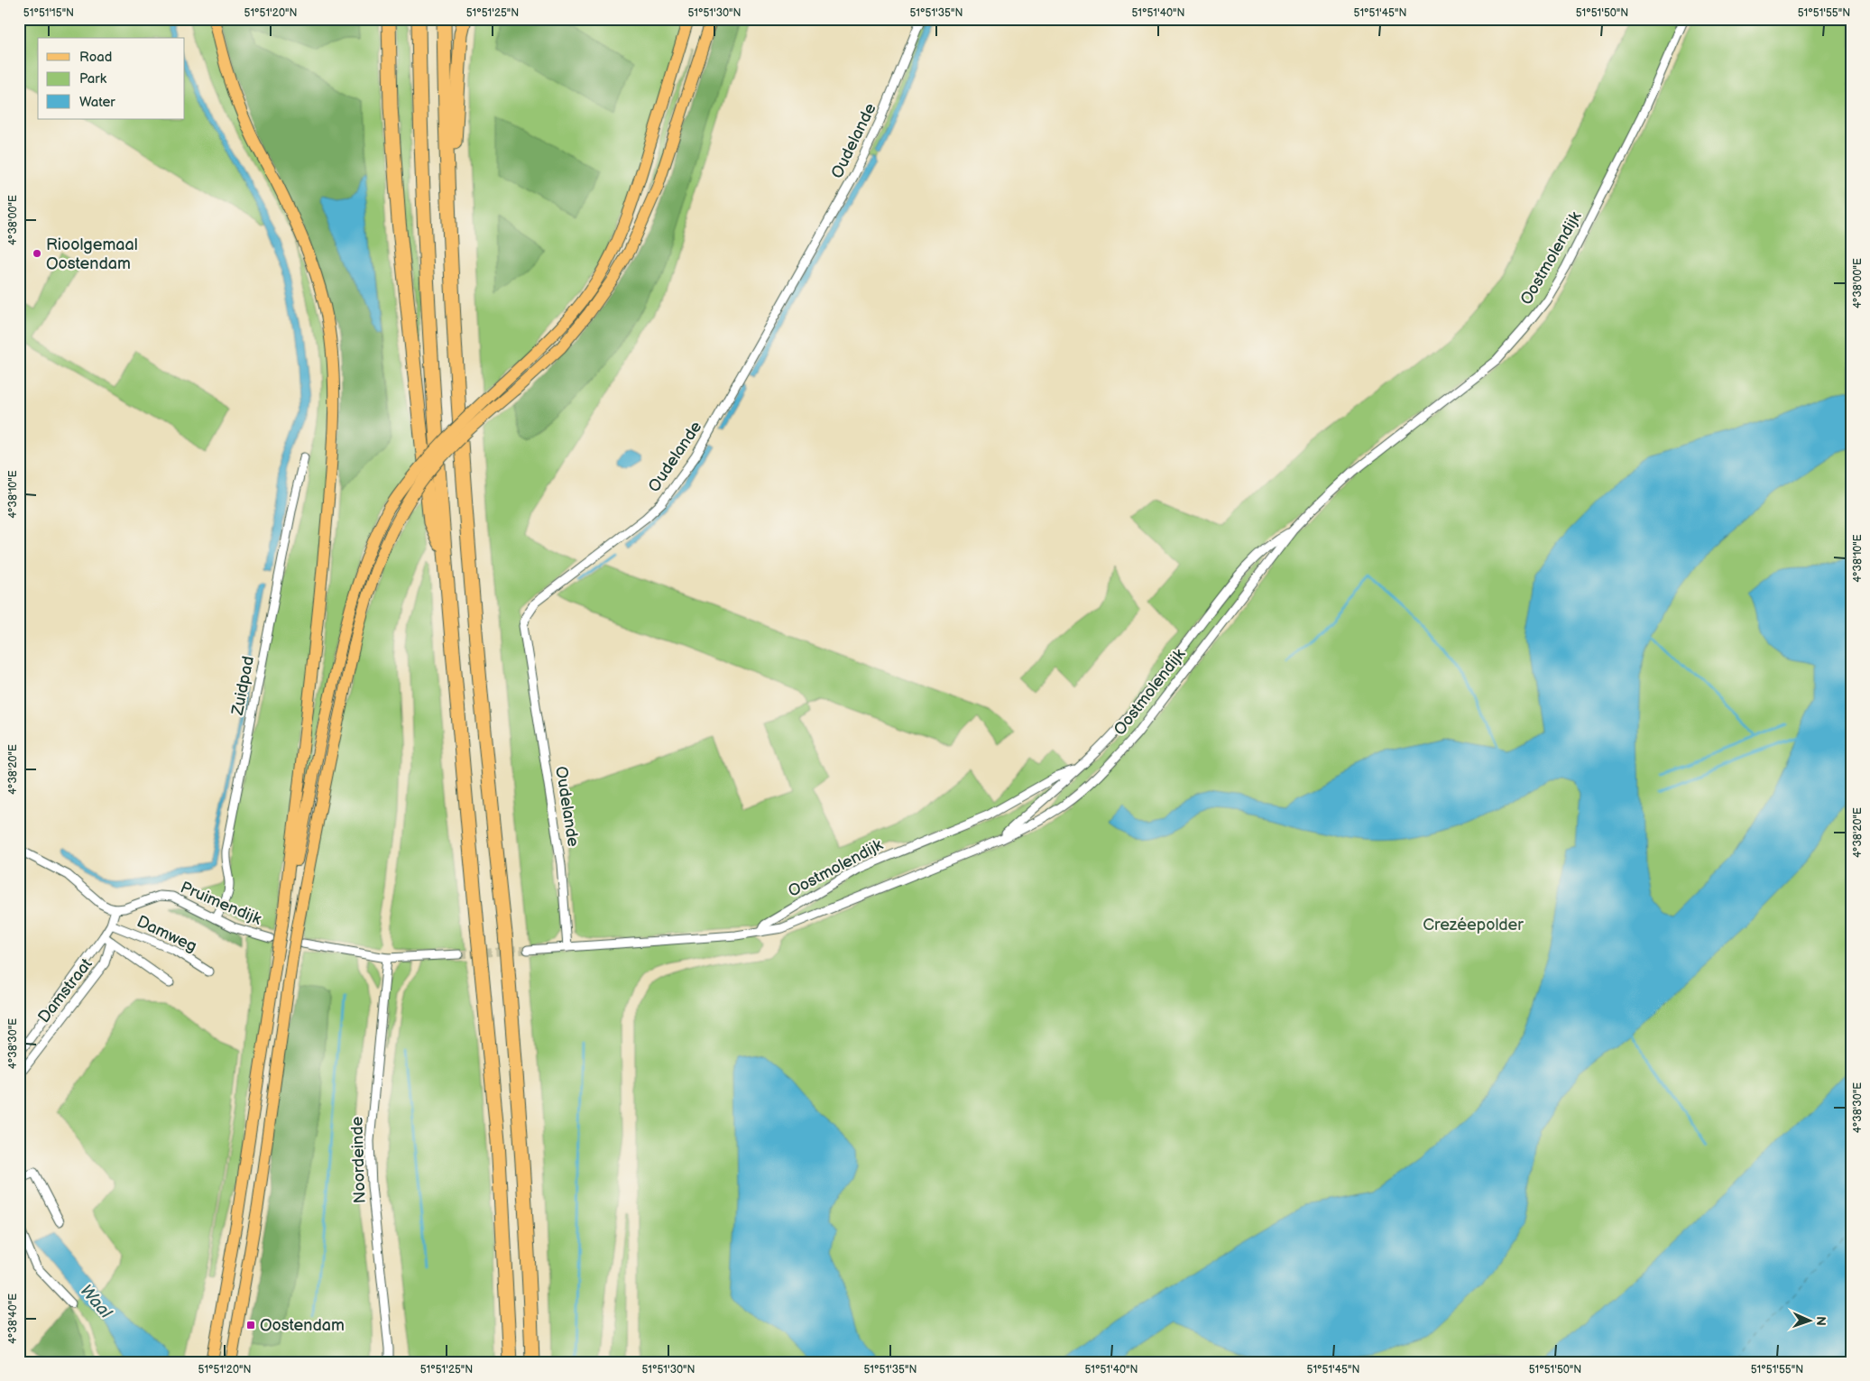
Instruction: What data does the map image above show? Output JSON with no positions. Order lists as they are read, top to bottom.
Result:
{
  "streets": {
    "street": [
      "Oudelande",
      "Oostmolendijk",
      "Zuidpad",
      "Pruimendijk",
      "Damweg",
      "Damstraat",
      "Noordeinde"
    ]
  },
  "crossings": [
    ["Oudelande", "Oostmolendijk"],
    ["Zuidpad", "Pruimendijk"],
    ["Pruimendijk", "Damweg"]
  ],
  "water": ["Waal"],
  "parks": ["Crezéepolder"],
  "places": {
    "other": ["Rioolgemaal Oostendam"],
    "transit": ["Oostendam"]
  },
  "legend": ["Road", "Park", "Water"],
  "north": "right",
  "coordinates": [
    "51°51'15\"N",
    "51°51'20\"N",
    "51°51'25\"N",
    "51°51'30\"N",
    "51°51'35\"N",
    "51°51'40\"N",
    "51°51'45\"N",
    "51°51'50\"N",
    "51°51'55\"N",
    "4°38'00\"E",
    "4°38'10\"E",
    "4°38'20\"E",
    "4°38'30\"E",
    "4°38'40\"E"
  ]
}
